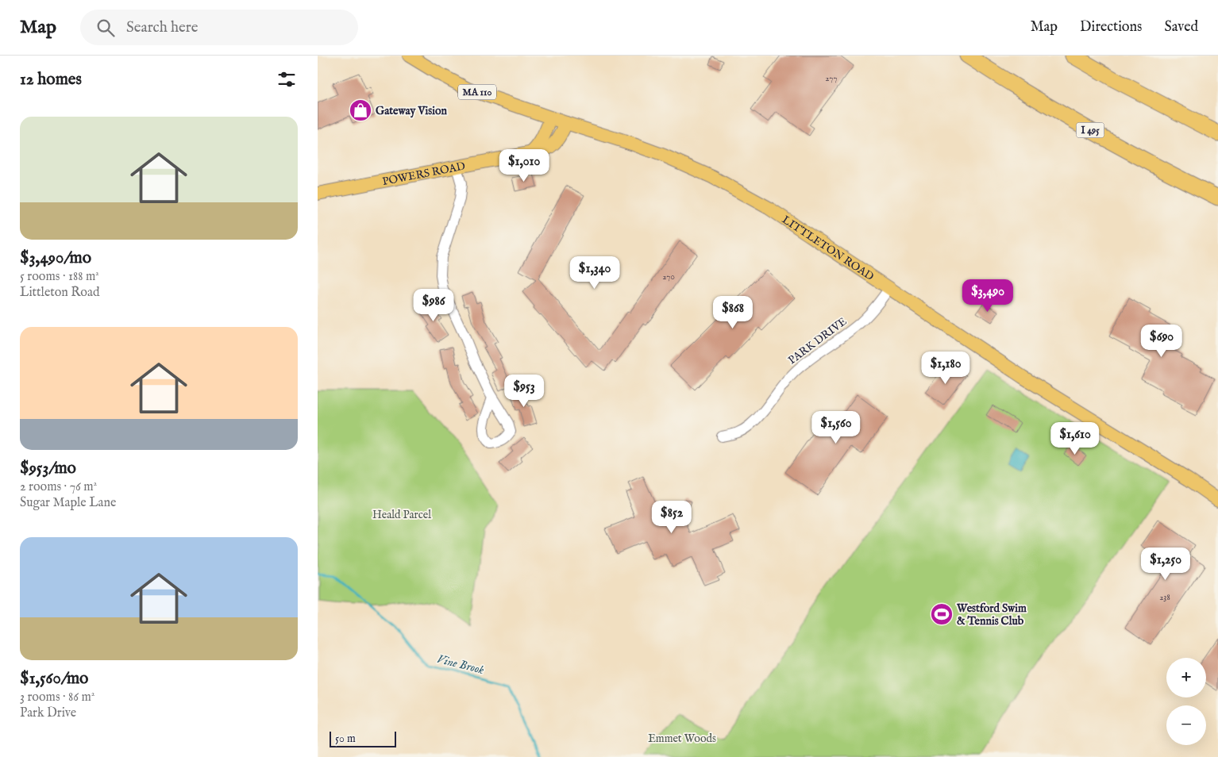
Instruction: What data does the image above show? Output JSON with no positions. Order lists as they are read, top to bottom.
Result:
{
  "streets": {
    "highway": ["I 495"],
    "main road": ["MA 110", "POWERS ROAD", "LITTLETON ROAD"],
    "street": ["PARK DRIVE"]
  },
  "crossings": [
    ["POWERS ROAD", "LITTLETON ROAD"],
    ["LITTLETON ROAD", "PARK DRIVE"]
  ],
  "water": ["Vine Brook"],
  "parks": ["Heald Parcel", "Emmet Woods"],
  "places": {
    "shop": ["Gateway Vision"],
    "sports": ["Westford Swim & Tennis Club"]
  },
  "house_numbers": ["277", "270", "238"],
  "scale_bar": "50 m",
  "page": {
    "header": "Map",
    "search": "Search here",
    "nav": ["Map", "Directions", "Saved"],
    "heading": "12 homes",
    "list": [
      {
        "name": "$3,490/mo",
        "note": "5 rooms · 188 m² · Littleton Road"
      },
      {
        "name": "$953/mo",
        "note": "2 rooms · 76 m² · Sugar Maple Lane"
      },
      {
        "name": "$1,560/mo",
        "note": "3 rooms · 86 m² · Park Drive"
      }
    ],
    "price": [
      "$1,010",
      "$1,340",
      "$3,490",
      "$986",
      "$868",
      "$690",
      "$1,180",
      "$953",
      "$1,560",
      "$1,610",
      "$852",
      "$1,250"
    ],
    "map_buttons": ["+", "−"],
    "scale": "50 m"
  }
}
